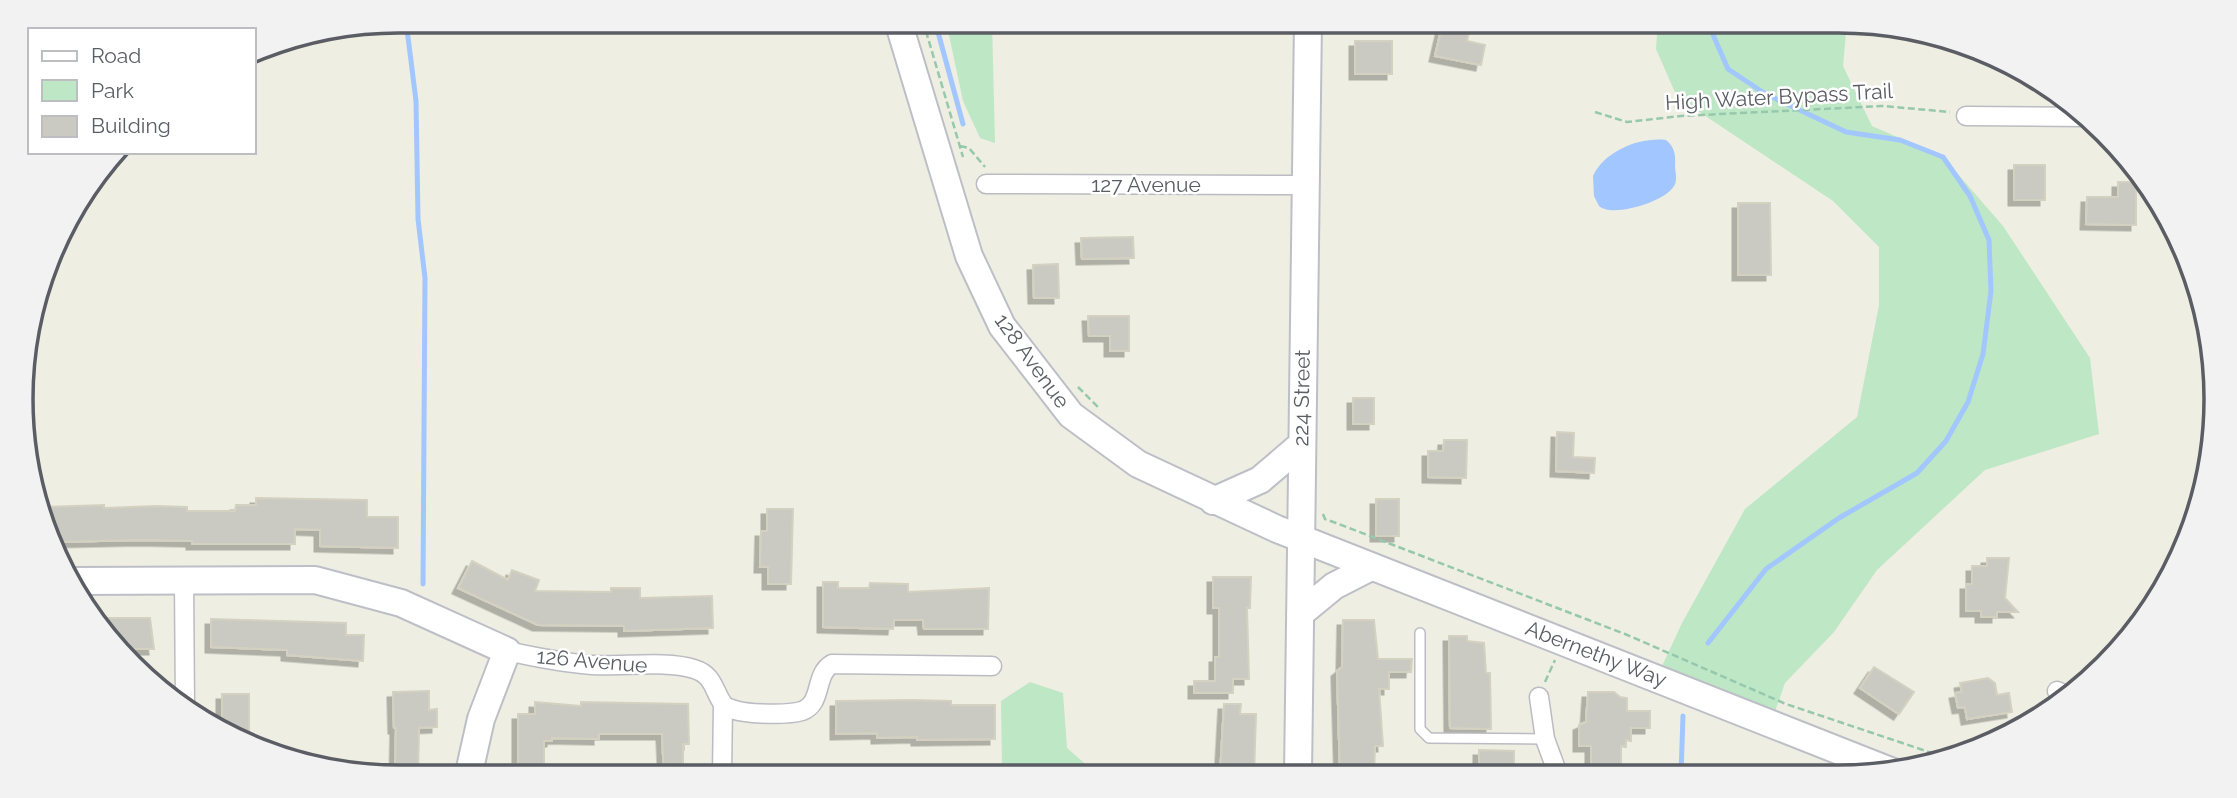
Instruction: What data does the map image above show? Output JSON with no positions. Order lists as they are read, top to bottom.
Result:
{
  "streets": {
    "main road": [
      "128 Avenue",
      "224 Street",
      "Abernethy Way",
      "126 Avenue"
    ],
    "street": ["127 Avenue"],
    "path": ["High Water Bypass Trail"]
  },
  "crossings": [
    ["127 Avenue", "224 Street"],
    ["128 Avenue", "224 Street"],
    ["128 Avenue", "Abernethy Way"],
    ["224 Street", "Abernethy Way"]
  ],
  "legend": ["Road", "Park", "Building"]
}
